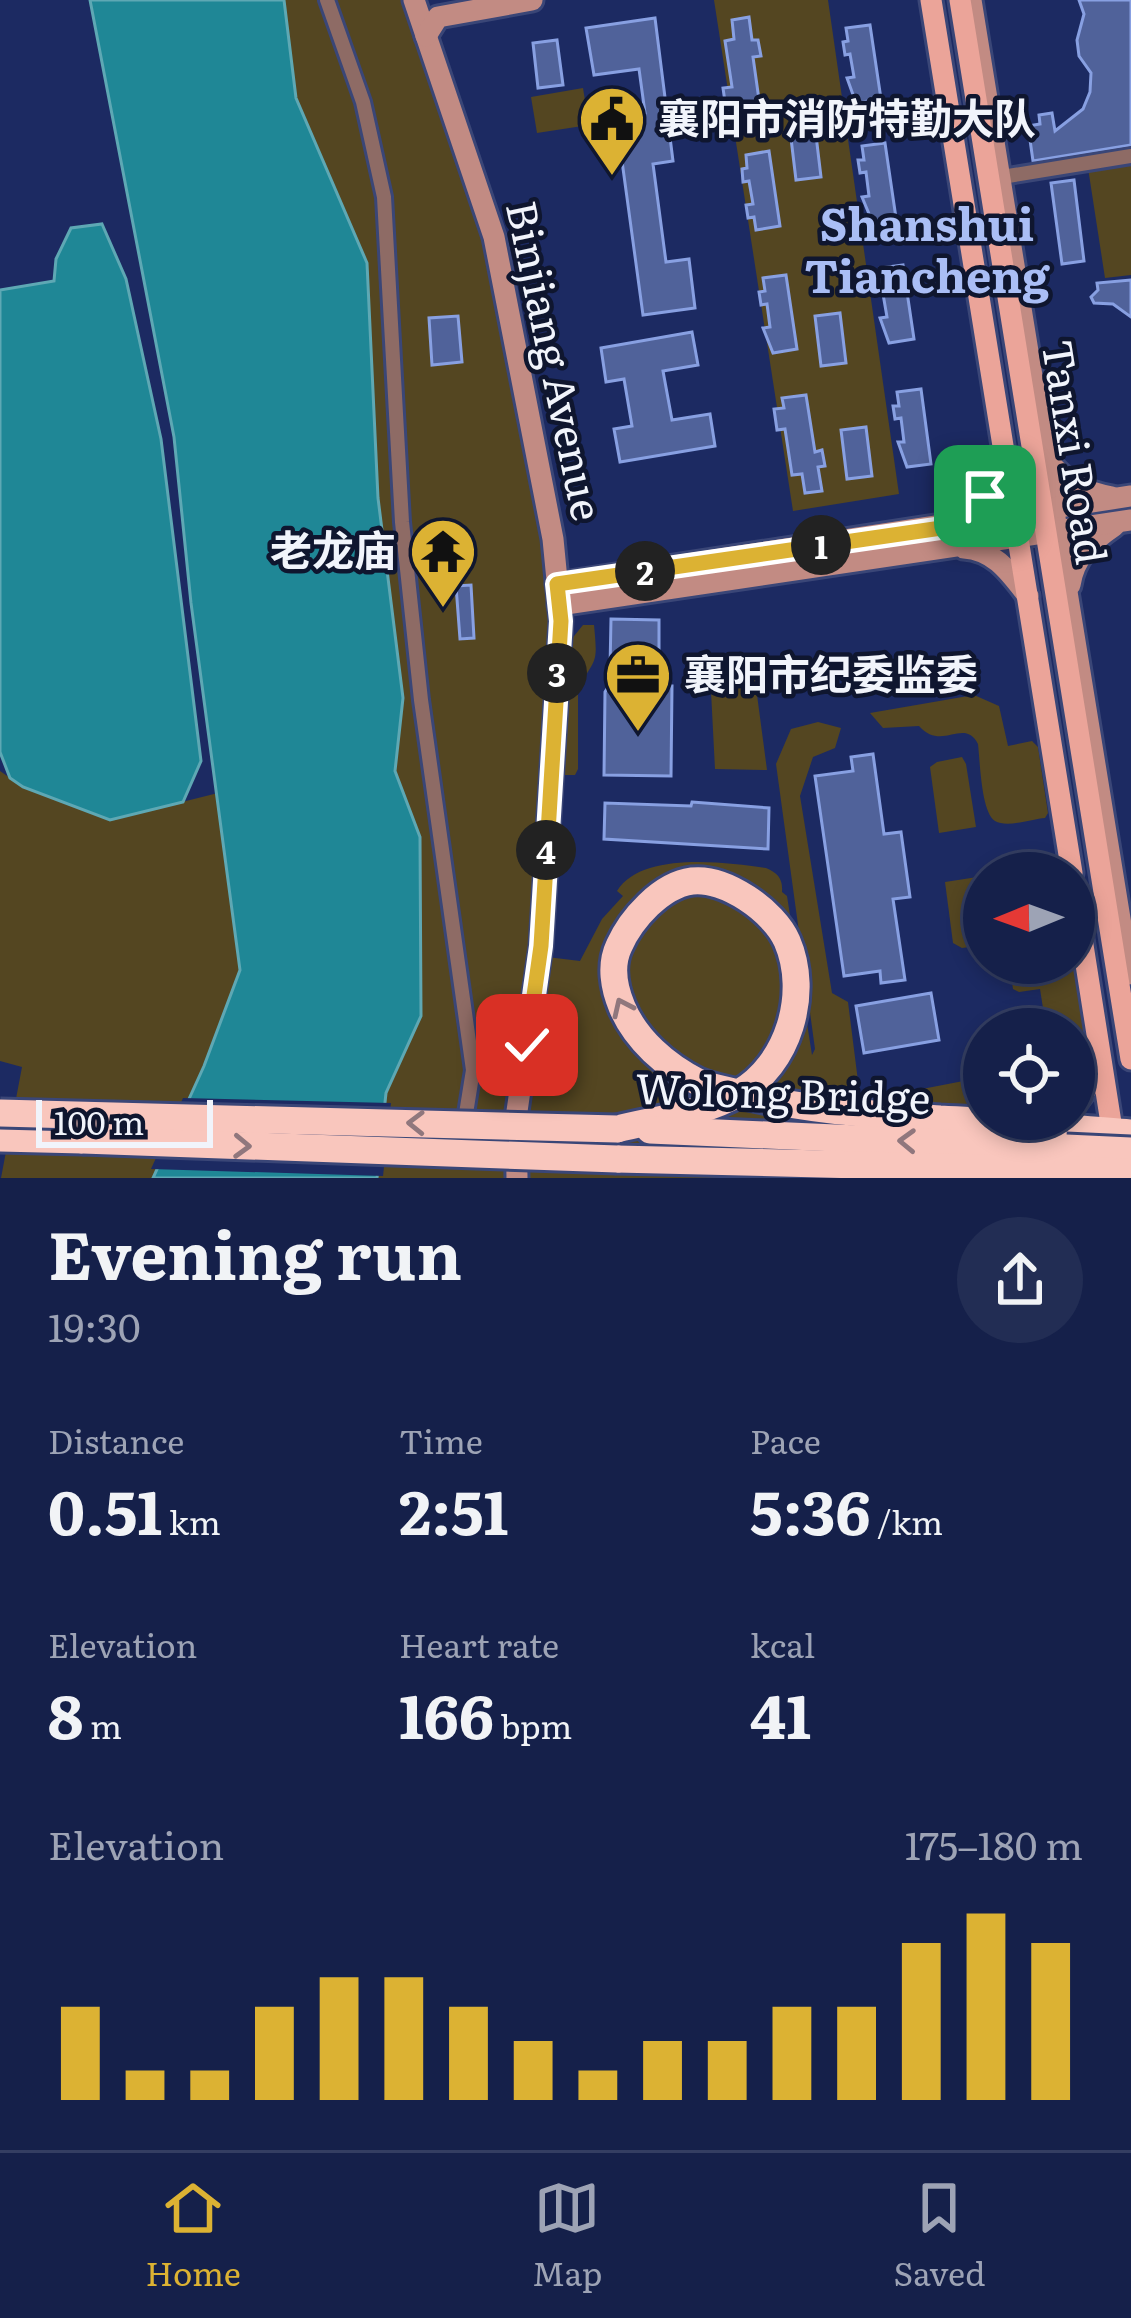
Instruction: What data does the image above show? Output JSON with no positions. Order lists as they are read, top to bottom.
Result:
{
  "streets": {
    "highway": ["Wolong Bridge"],
    "main road": ["Tanxi Road"],
    "street": ["Binjiang Avenue"]
  },
  "districts": ["Shanshui Tiancheng"],
  "places": {
    "public building": ["襄阳市消防特勤大队"],
    "temple": ["老龙庙"],
    "office": ["襄阳市纪委监委"]
  },
  "scale_bar": "100 m",
  "north": "left",
  "page": {
    "pins": [
      "1",
      "2",
      "3",
      "4"
    ],
    "scale": "100 m",
    "heading": ["Evening run", "19:30"],
    "stats": [
      ["Distance", "0.51 km"],
      ["Time", "2:51"],
      ["Pace", "5:36 /km"],
      ["Elevation", "8 m"],
      ["Heart rate", "166 bpm"],
      ["kcal", "41"]
    ],
    "chart": ["Elevation", "175–180 m"],
    "tabs": ["Home", "Map", "Saved"]
  }
}
